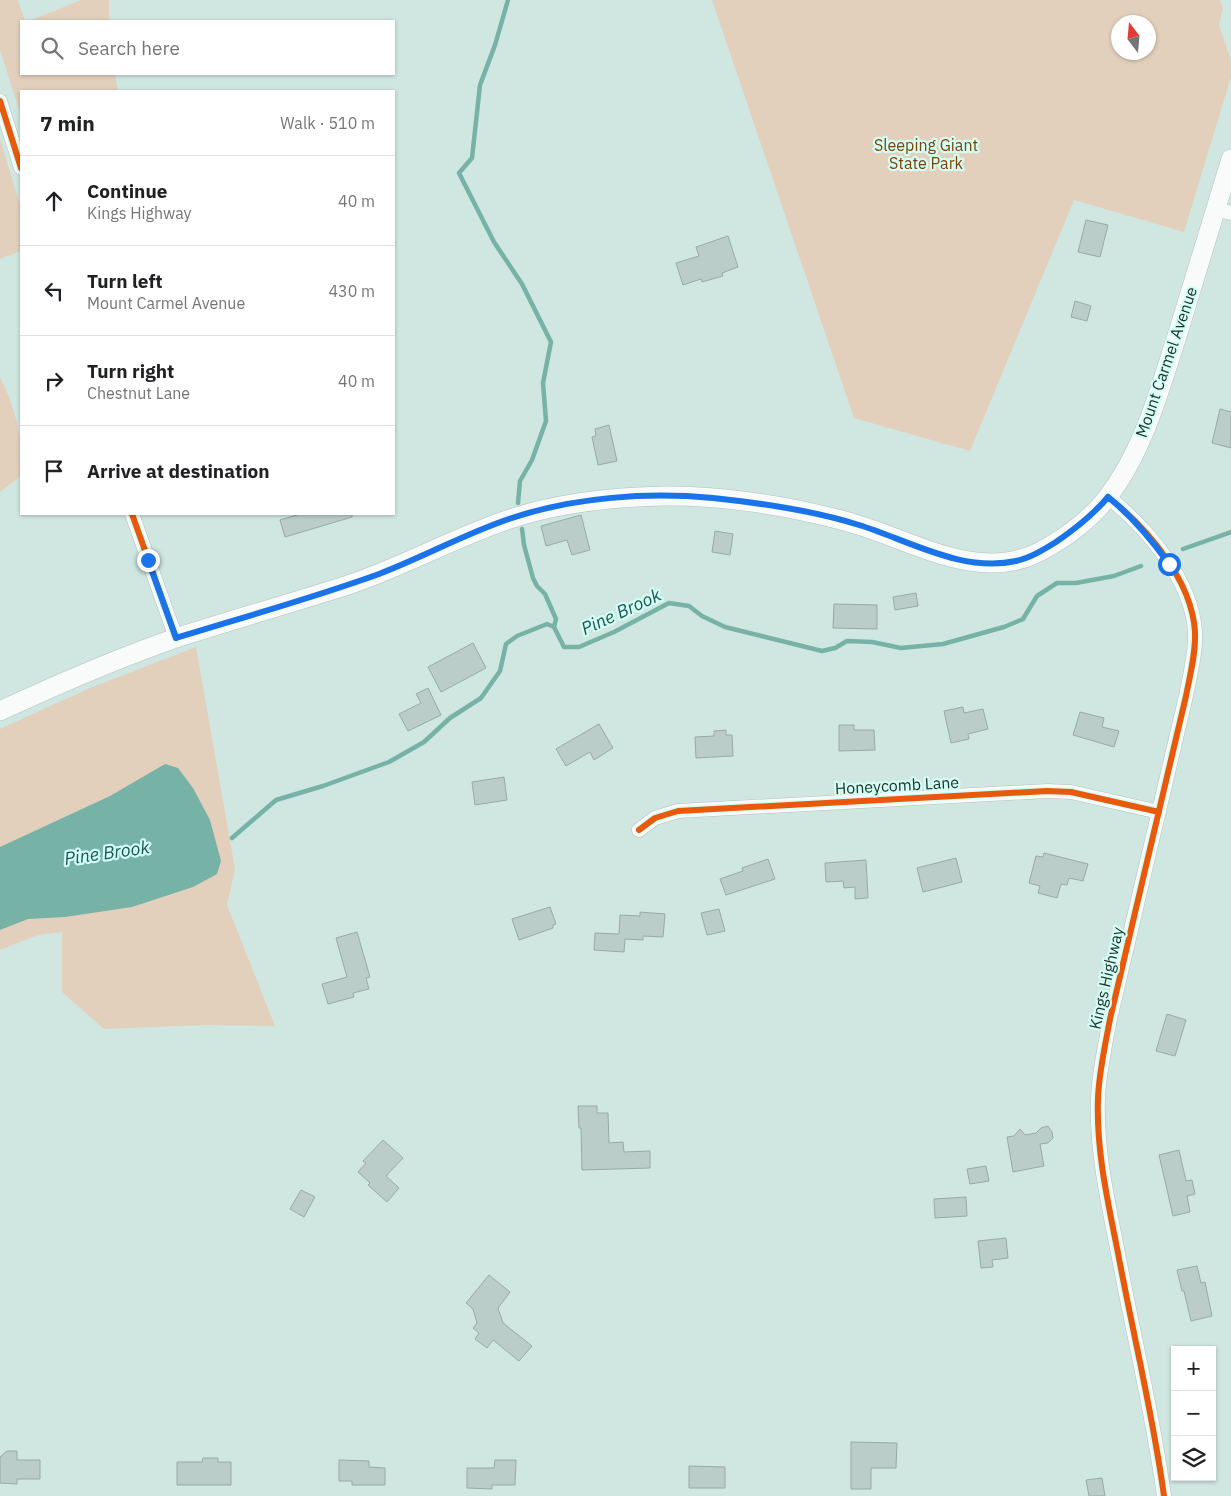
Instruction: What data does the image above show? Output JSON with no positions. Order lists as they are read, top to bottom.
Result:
{
  "streets": {
    "main road": ["Mount Carmel Avenue"],
    "street": ["Honeycomb Lane", "Kings Highway"]
  },
  "crossings": [
    ["Mount Carmel Avenue", "Kings Highway"],
    ["Honeycomb Lane", "Kings Highway"]
  ],
  "water": ["Pine Brook"],
  "parks": ["Sleeping Giant State Park"],
  "north": "top",
  "page": {
    "search": "Search here",
    "heading": ["7 min", "Walk · 510 m"],
    "list": [
      ["Continue", "Kings Highway", "40 m"],
      ["Turn left", "Mount Carmel Avenue", "430 m"],
      ["Turn right", "Chestnut Lane", "40 m"],
      "Arrive at destination"
    ],
    "map_buttons": ["+", "−"]
  }
}
